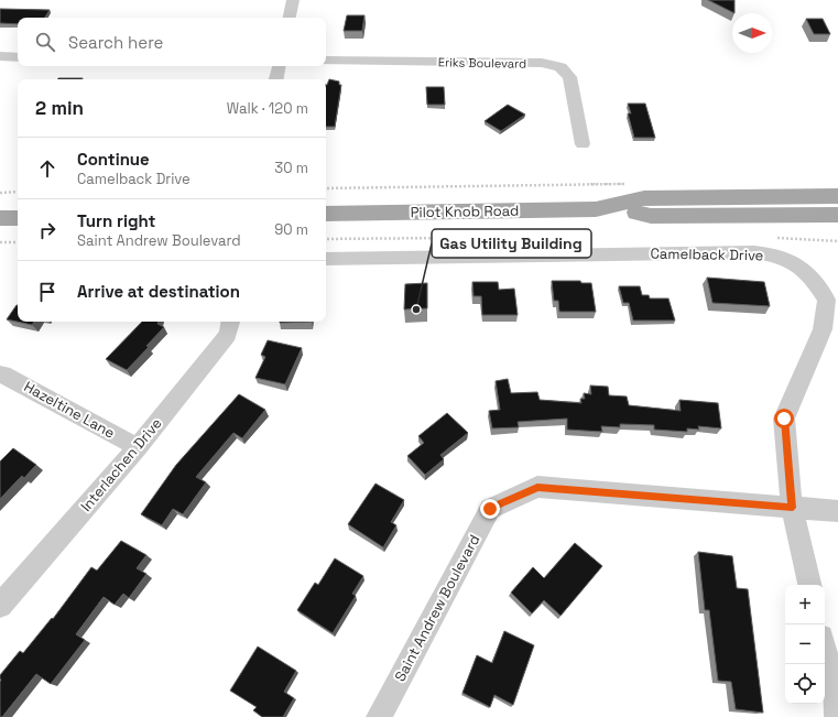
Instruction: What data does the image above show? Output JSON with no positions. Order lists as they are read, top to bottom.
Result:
{
  "streets": {
    "main road": ["Pilot Knob Road"],
    "street": [
      "Eriks Boulevard",
      "Camelback Drive",
      "Hazeltine Lane",
      "Interlachen Drive",
      "Saint Andrew Boulevard"
    ]
  },
  "crossings": [
    ["Camelback Drive", "Saint Andrew Boulevard"],
    ["Hazeltine Lane", "Interlachen Drive"]
  ],
  "places": ["Gas Utility Building"],
  "north": "right",
  "page": {
    "search": "Search here",
    "heading": ["2 min", "Walk · 120 m"],
    "list": [
      ["Continue", "Camelback Drive", "30 m"],
      ["Turn right", "Saint Andrew Boulevard", "90 m"],
      "Arrive at destination"
    ],
    "map_buttons": ["+", "−"]
  }
}
